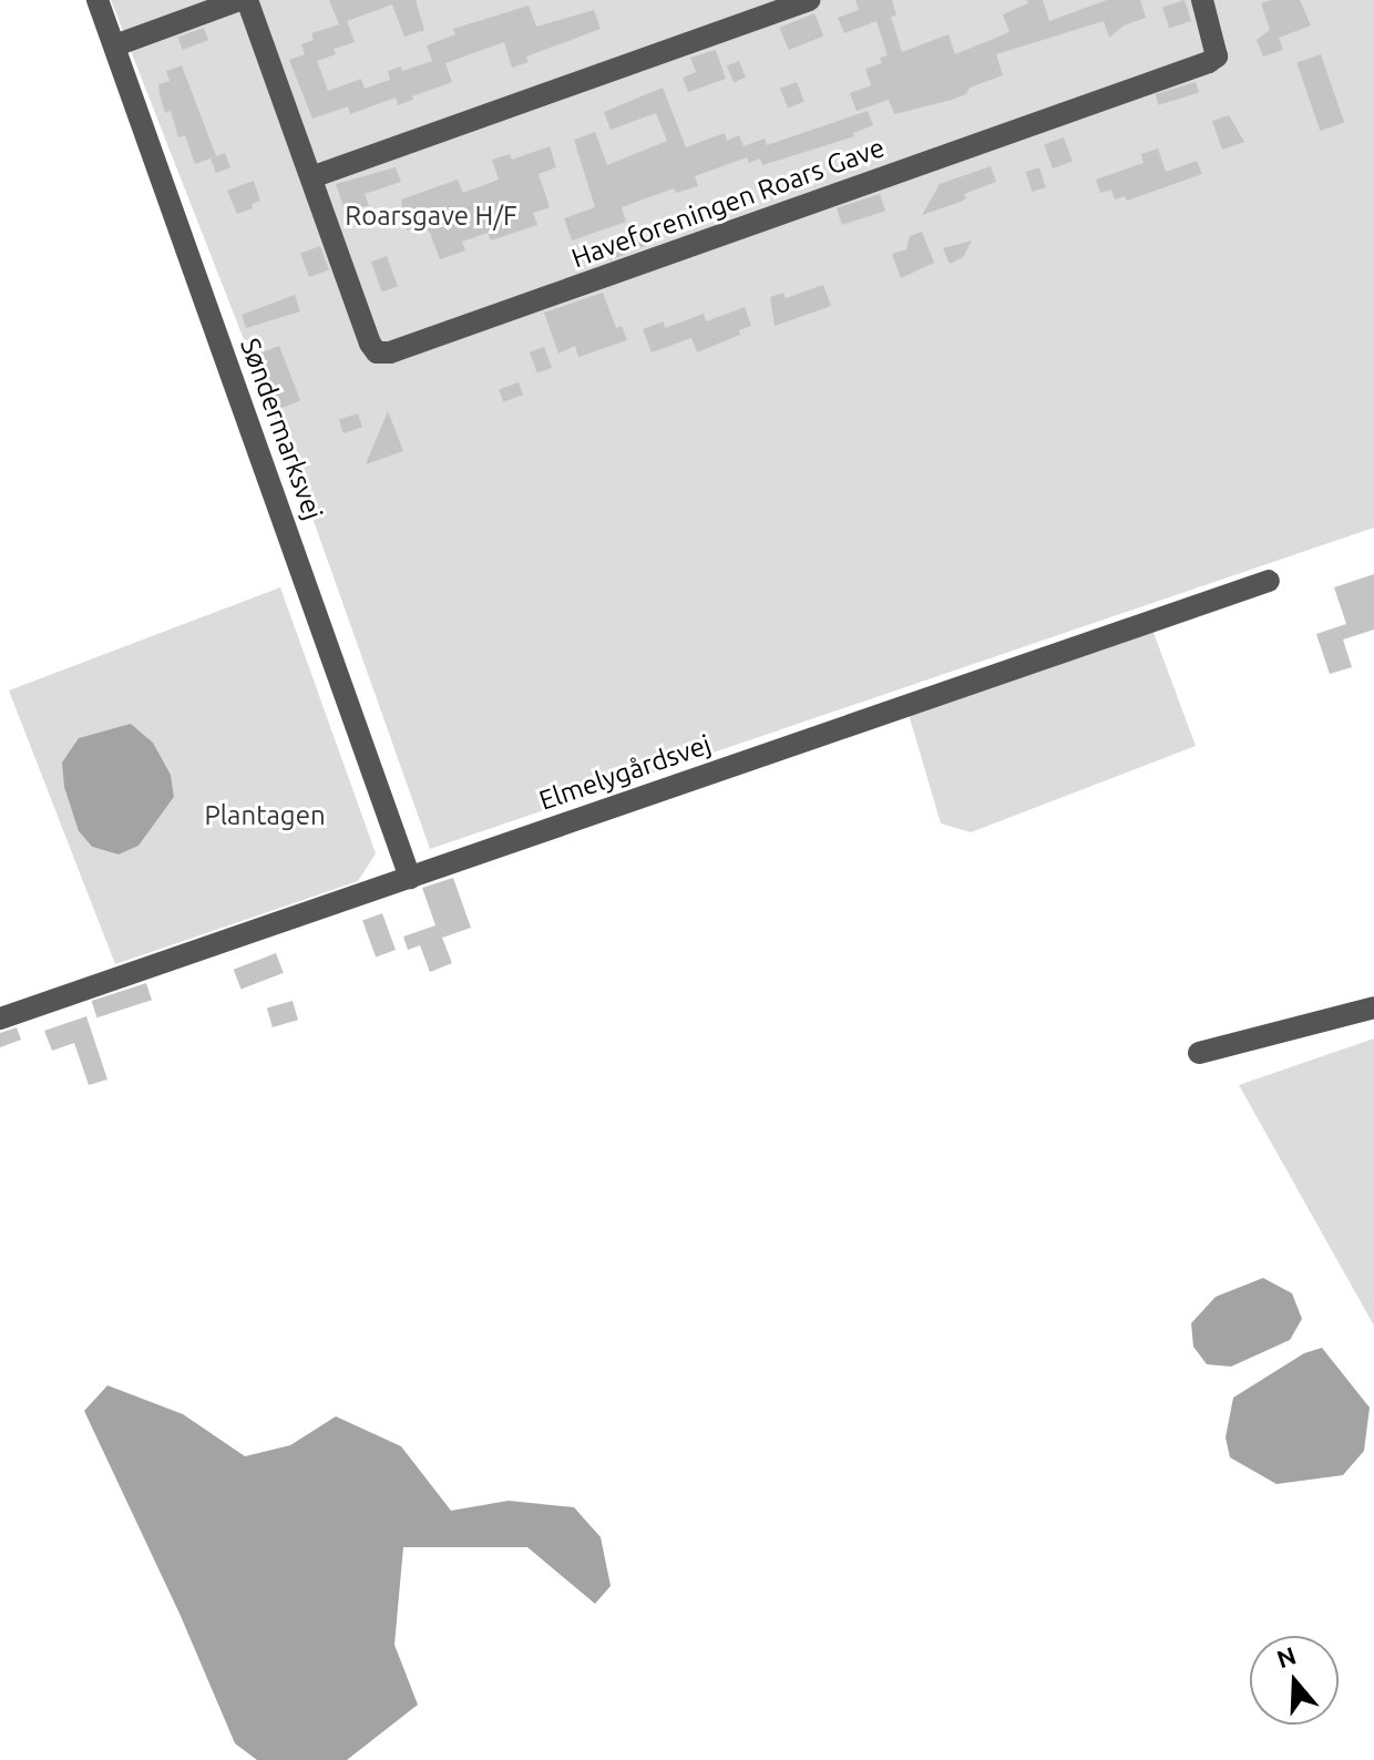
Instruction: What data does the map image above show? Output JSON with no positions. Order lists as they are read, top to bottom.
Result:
{
  "streets": {
    "street": ["Haveforeningen Roars Gave", "Søndermarksvej", "Elmelygårdsvej"]
  },
  "crossings": [
    ["Søndermarksvej", "Elmelygårdsvej"]
  ],
  "parks": ["Roarsgave H/F", "Plantagen"],
  "north": "top"
}
